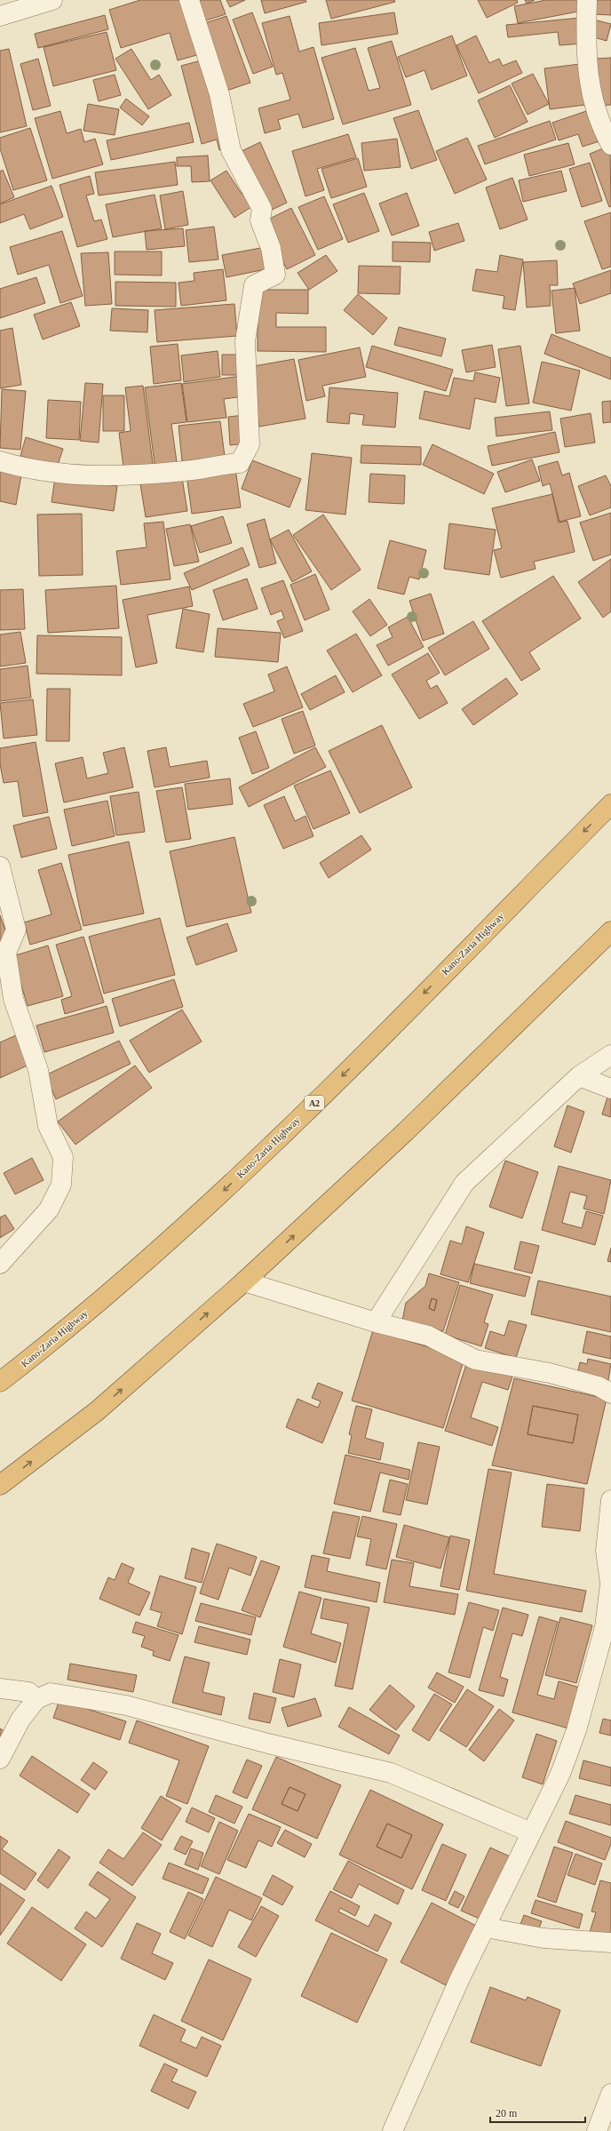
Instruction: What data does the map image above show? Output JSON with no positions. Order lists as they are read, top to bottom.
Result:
{
  "streets": {
    "highway": ["Kano-Zaria Highway", "A2"]
  },
  "scale_bar": "20 m"
}
